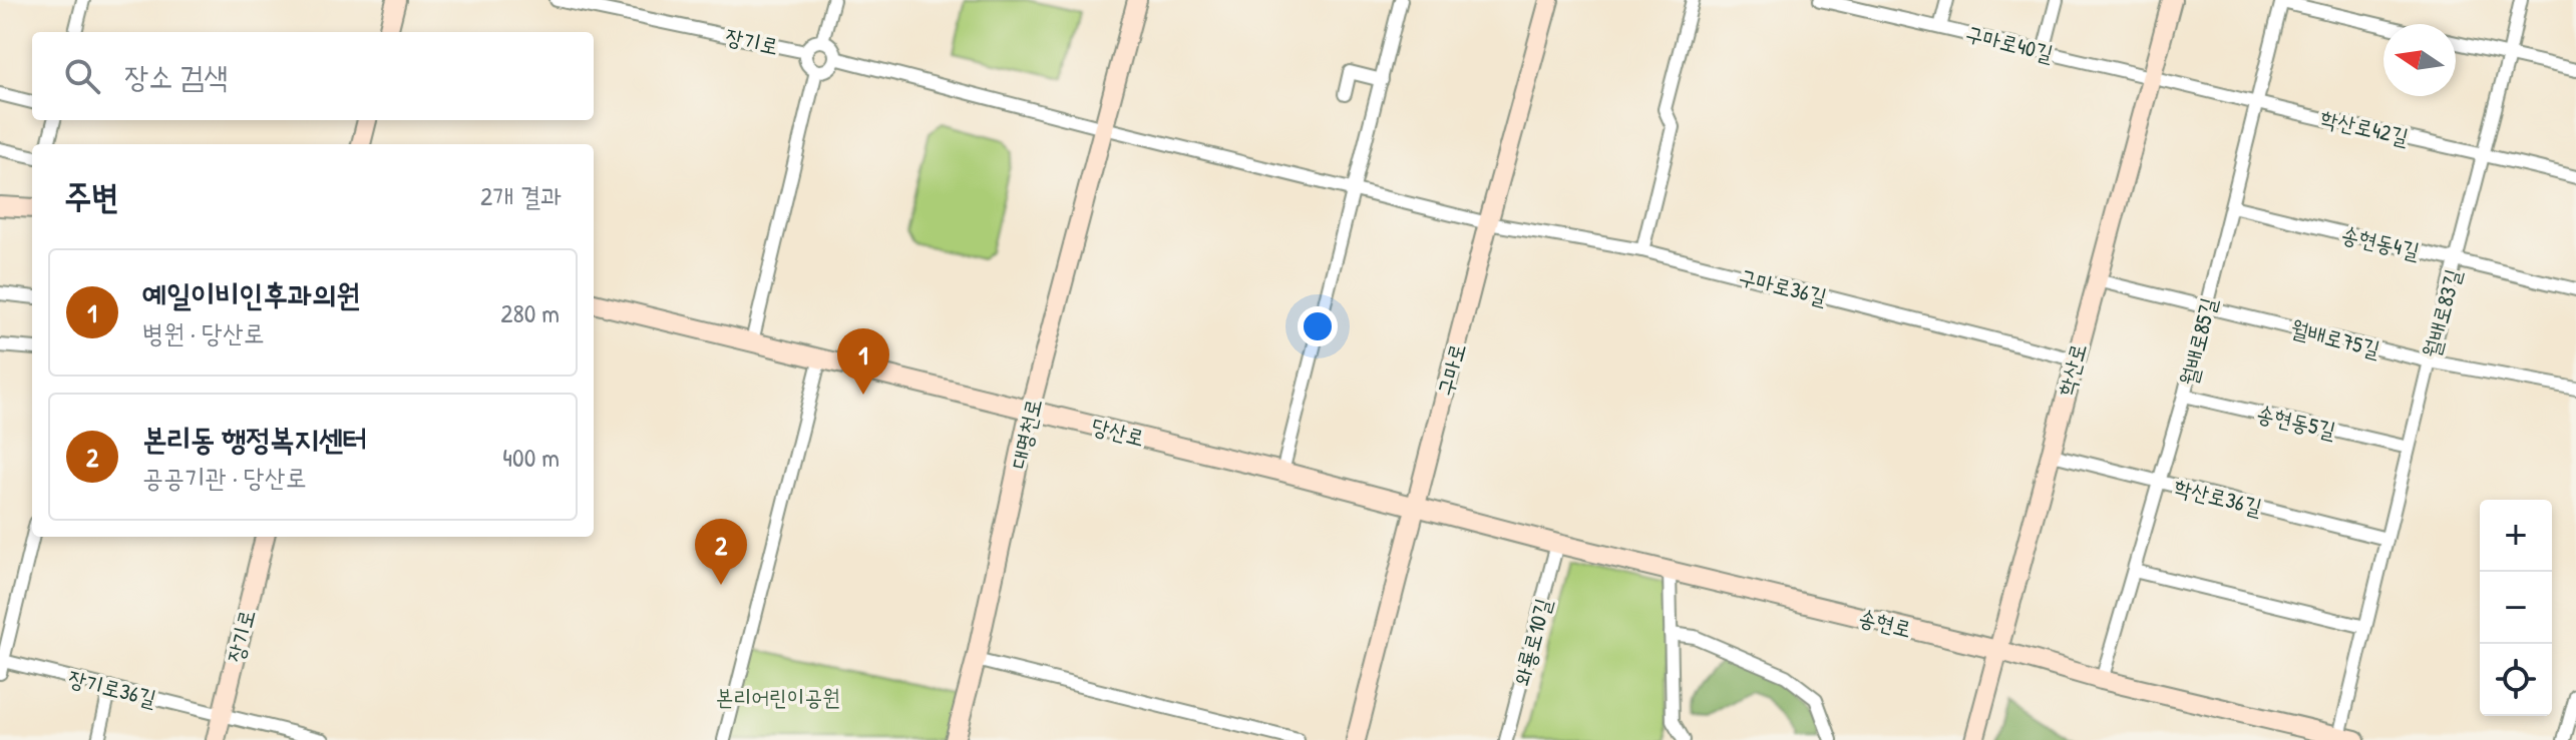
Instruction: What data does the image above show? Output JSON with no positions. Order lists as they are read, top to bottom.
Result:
{
  "streets": {
    "main road": [
      "장기로",
      "구마로",
      "학산로",
      "당산로",
      "대명천로",
      "송현로"
    ],
    "street": [
      "구마로40길",
      "학산로42길",
      "송현동4길",
      "구마로36길",
      "월배로83길",
      "월배로75길",
      "월배로85길",
      "송현동5길",
      "학산로36길",
      "와룡로10길",
      "장기로36길"
    ]
  },
  "crossings": [
    ["장기로", "장기로36길"],
    ["구마로40길", "학산로42길"],
    ["구마로40길", "학산로"],
    ["학산로42길", "월배로83길"],
    ["학산로42길", "월배로85길"],
    ["학산로42길", "학산로"],
    ["송현동4길", "월배로83길"],
    ["송현동4길", "월배로85길"],
    ["구마로36길", "구마로"],
    ["구마로36길", "학산로"],
    ["구마로36길", "대명천로"],
    ["월배로83길", "월배로75길"],
    ["월배로83길", "송현동5길"],
    ["월배로83길", "학산로36길"],
    ["월배로83길", "송현로"],
    ["월배로75길", "월배로85길"],
    ["월배로75길", "학산로"],
    ["월배로85길", "송현동5길"],
    ["월배로85길", "학산로36길"],
    ["월배로85길", "송현로"],
    ["구마로", "당산로"],
    ["구마로", "송현로"],
    ["학산로", "학산로36길"],
    ["학산로", "송현로"],
    ["당산로", "대명천로"],
    ["당산로", "송현로"],
    ["송현로", "와룡로10길"]
  ],
  "parks": ["본리어린이공원"],
  "north": "left",
  "page": {
    "search": "장소 검색",
    "heading": ["주변", "2개 결과"],
    "list": [
      {
        "mark": "1",
        "name": "예일이비인후과의원",
        "note": "병원 · 당산로",
        "value": "280 m"
      },
      {
        "mark": "2",
        "name": "본리동 행정복지센터",
        "note": "공공기관 · 당산로",
        "value": "400 m"
      }
    ],
    "pins": ["1", "2"],
    "map_buttons": ["+", "−"]
  }
}
